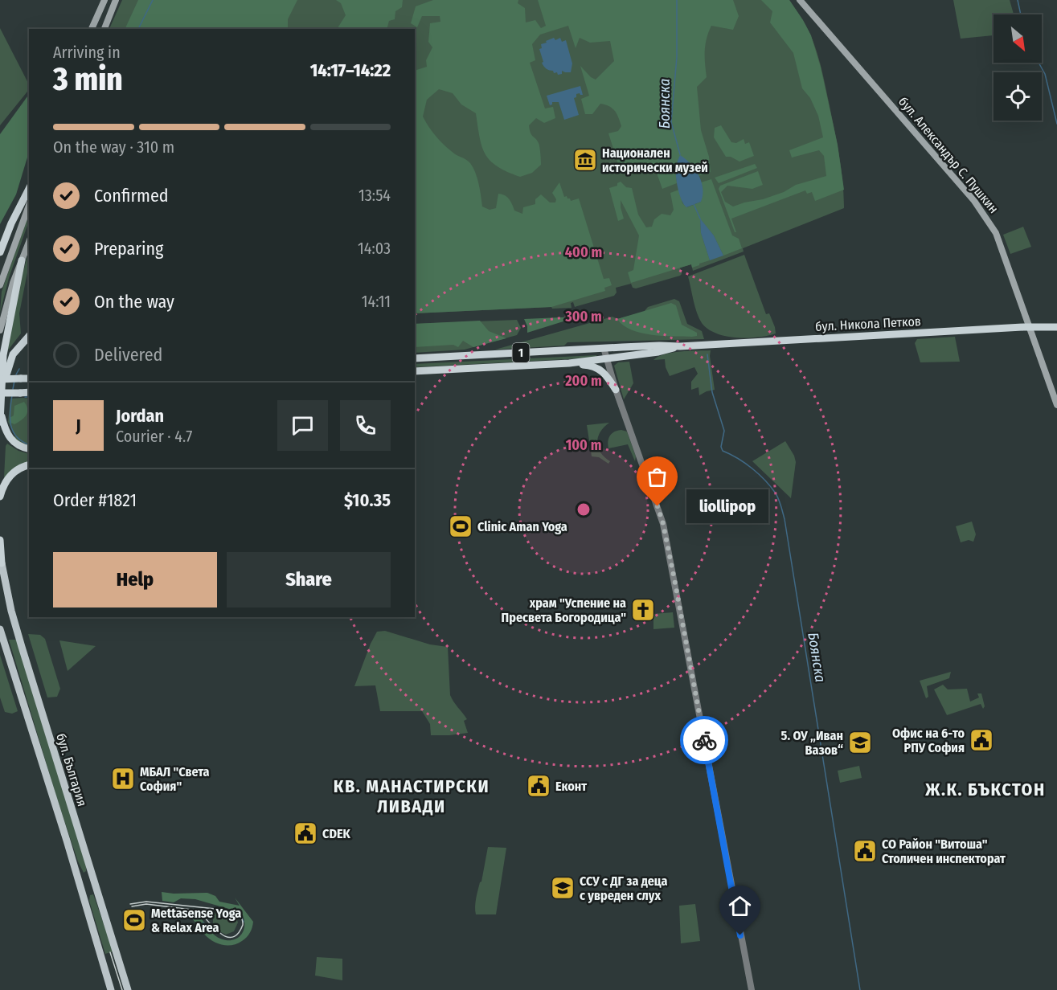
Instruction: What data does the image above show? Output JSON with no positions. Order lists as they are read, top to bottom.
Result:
{
  "streets": {
    "highway": ["бул. Никола Петков", "1"],
    "main road": ["бул. Александър С. Пушкин", "бул. България"]
  },
  "crossings": [
    ["бул. Александър С. Пушкин", "бул. Никола Петков"],
    ["бул. Никола Петков", "1"]
  ],
  "districts": ["КВ. МАНАСТИРСКИ ЛИВАДИ", "Ж.К. БЪКСТОН"],
  "water": ["Боянска"],
  "places": {
    "museum": ["Национален исторически музей"],
    "other": ["liollipop"],
    "sports": ["Clinic Aman Yoga", "Mettasense Yoga & Relax Area"],
    "church": ["храм \"Успение на Пресвета Богородица\""],
    "public building": [
      "Офис на 6-то РПУ София",
      "Еконт",
      "CDEK",
      "СО Район \"Витоша\" Столичен инспекторат"
    ],
    "school or university": ["5. ОУ „Иван Вазов“", "ССУ с ДГ за деца с увреден слух"],
    "hospital": ["МБАЛ \"Света София\""]
  },
  "north": "bottom right",
  "page": {
    "heading": ["3 min", "Arriving in", "14:17–14:22"],
    "panel": [
      "Jordan",
      "Courier · 4.7",
      "Order #1821",
      "$10.35"
    ],
    "bar": "On the way · 310 m",
    "list": [
      ["Confirmed", "13:54"],
      ["Preparing", "14:03"],
      ["On the way", "14:11"],
      "Delivered"
    ],
    "round": "J",
    "bubble": "liollipop",
    "buttons": ["Help", "Share"]
  },
  "rings": [
    "400 m",
    "300 m",
    "200 m",
    "100 m"
  ]
}
